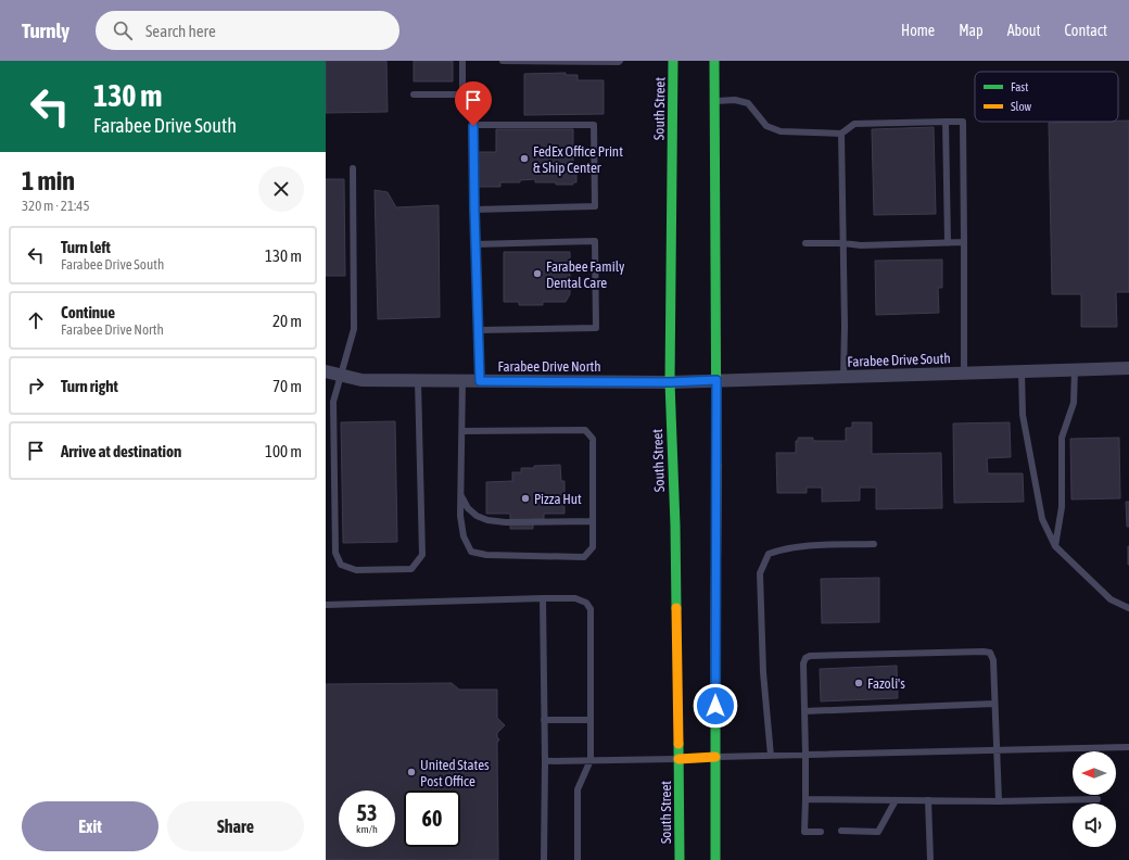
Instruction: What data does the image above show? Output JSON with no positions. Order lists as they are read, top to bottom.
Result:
{
  "streets": {
    "main road": ["South Street"],
    "street": ["Farabee Drive South", "Farabee Drive North"]
  },
  "crossings": [
    ["South Street", "Farabee Drive South"],
    ["South Street", "Farabee Drive North"],
    ["Farabee Drive South", "Farabee Drive North"]
  ],
  "places": [
    "FedEx Office Print & Ship Center",
    "Farabee Family Dental Care",
    "Pizza Hut",
    "Fazoli's",
    "United States Post Office"
  ],
  "legend": ["Fast", "Slow"],
  "north": "left",
  "page": {
    "header": "Turnly",
    "search": "Search here",
    "nav": [
      "Home",
      "Map",
      "About",
      "Contact"
    ],
    "turn": ["130 m", "Farabee Drive South"],
    "heading": ["1 min", "320 m · 21:45"],
    "list": [
      {
        "name": "Turn left",
        "note": "Farabee Drive South",
        "value": "130 m"
      },
      {
        "name": "Continue",
        "note": "Farabee Drive North",
        "value": "20 m"
      },
      {
        "name": "Turn right",
        "value": "70 m"
      },
      {
        "name": "Arrive at destination",
        "value": "100 m"
      }
    ],
    "speed": "53 km/h",
    "limit": "60",
    "buttons": ["Exit", "Share"]
  }
}
